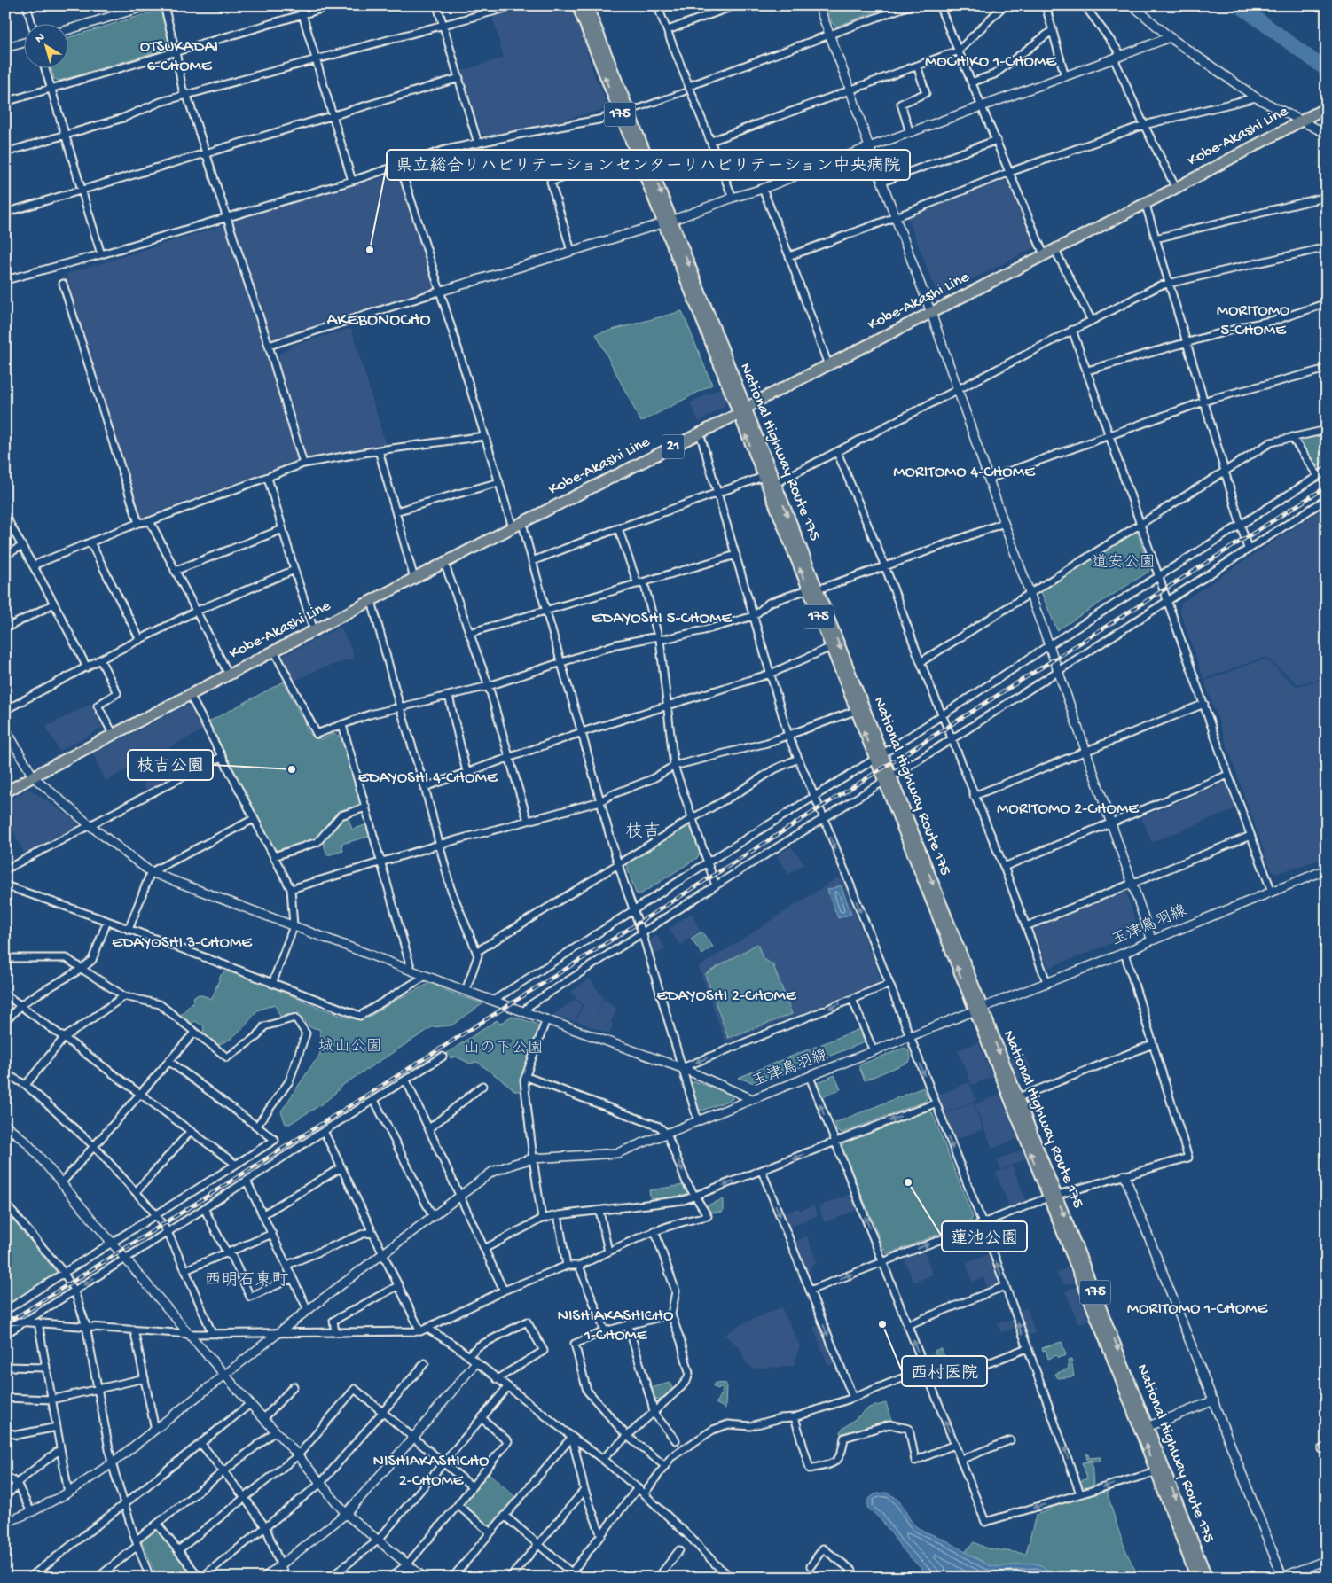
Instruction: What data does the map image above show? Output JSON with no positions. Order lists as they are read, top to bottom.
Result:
{
  "streets": {
    "main road": [
      "175",
      "Kobe-Akashi Line",
      "21",
      "National Highway Route 175"
    ],
    "street": ["玉津鳥羽線"]
  },
  "crossings": [
    ["Kobe-Akashi Line", "National Highway Route 175"],
    ["National Highway Route 175", "玉津鳥羽線"]
  ],
  "districts": [
    "OTSUKADAI 6-CHOME",
    "MOCHIKO 1-CHOME",
    "MORITOMO 5-CHOME",
    "AKEBONOCHO",
    "MORITOMO 4-CHOME",
    "EDAYOSHI 5-CHOME",
    "EDAYOSHI 4-CHOME",
    "MORITOMO 2-CHOME",
    "枝吉",
    "EDAYOSHI 3-CHOME",
    "EDAYOSHI 2-CHOME",
    "西明石東町",
    "MORITOMO 1-CHOME",
    "NISHIAKASHICHO 1-CHOME",
    "NISHIAKASHICHO 2-CHOME"
  ],
  "parks": ["道安公園", "城山公園", "山の下公園"],
  "places": [
    "県立総合リハビリテーションセンターリハビリテーション中央病院",
    "枝吉公園",
    "蓮池公園",
    "西村医院"
  ],
  "north": "top left"
}
